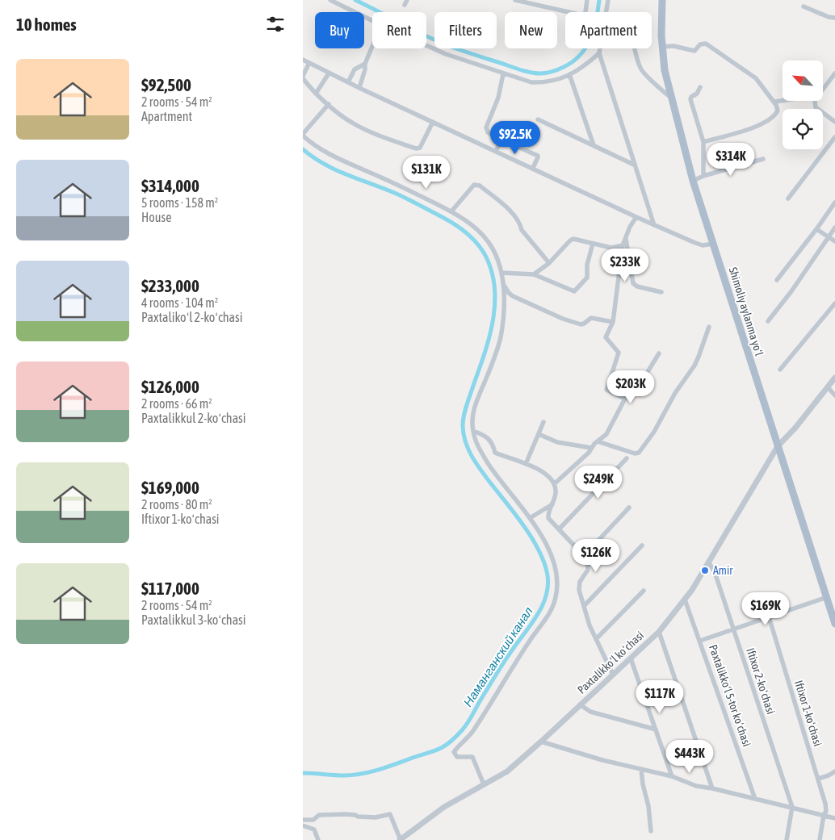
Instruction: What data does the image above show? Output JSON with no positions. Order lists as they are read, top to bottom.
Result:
{
  "streets": {
    "main road": ["Shimoliy aylanma yoʻl"],
    "street": [
      "Paxtalikkoʻl koʻchasi",
      "Iftixor 2-koʻchasi",
      "Paxtalikkoʻl 5-tor koʻchasi",
      "Iftixor 1-koʻchasi"
    ]
  },
  "crossings": [
    ["Shimoliy aylanma yoʻl", "Paxtalikkoʻl koʻchasi"],
    ["Paxtalikkoʻl koʻchasi", "Iftixor 2-koʻchasi"],
    ["Paxtalikkoʻl koʻchasi", "Paxtalikkoʻl 5-tor koʻchasi"]
  ],
  "water": ["Наманганский канал"],
  "places": ["Amir"],
  "north": "top left",
  "page": {
    "heading": "10 homes",
    "chip": [
      "Buy",
      "Rent",
      "Filters",
      "New",
      "Apartment"
    ],
    "list": [
      {
        "name": "$92,500",
        "note": "2 rooms · 54 m² · Apartment"
      },
      {
        "name": "$314,000",
        "note": "5 rooms · 158 m² · House"
      },
      {
        "name": "$233,000",
        "note": "4 rooms · 104 m² · Paxtalikoʻl 2-koʻchasi"
      },
      {
        "name": "$126,000",
        "note": "2 rooms · 66 m² · Paxtalikkul 2-koʻchasi"
      },
      {
        "name": "$169,000",
        "note": "2 rooms · 80 m² · Iftixor 1-koʻchasi"
      },
      {
        "name": "$117,000",
        "note": "2 rooms · 54 m² · Paxtalikkul 3-koʻchasi"
      }
    ],
    "price": [
      "$92.5K",
      "$314K",
      "$131K",
      "$233K",
      "$203K",
      "$249K",
      "$126K",
      "$169K",
      "$117K",
      "$443K"
    ]
  }
}
